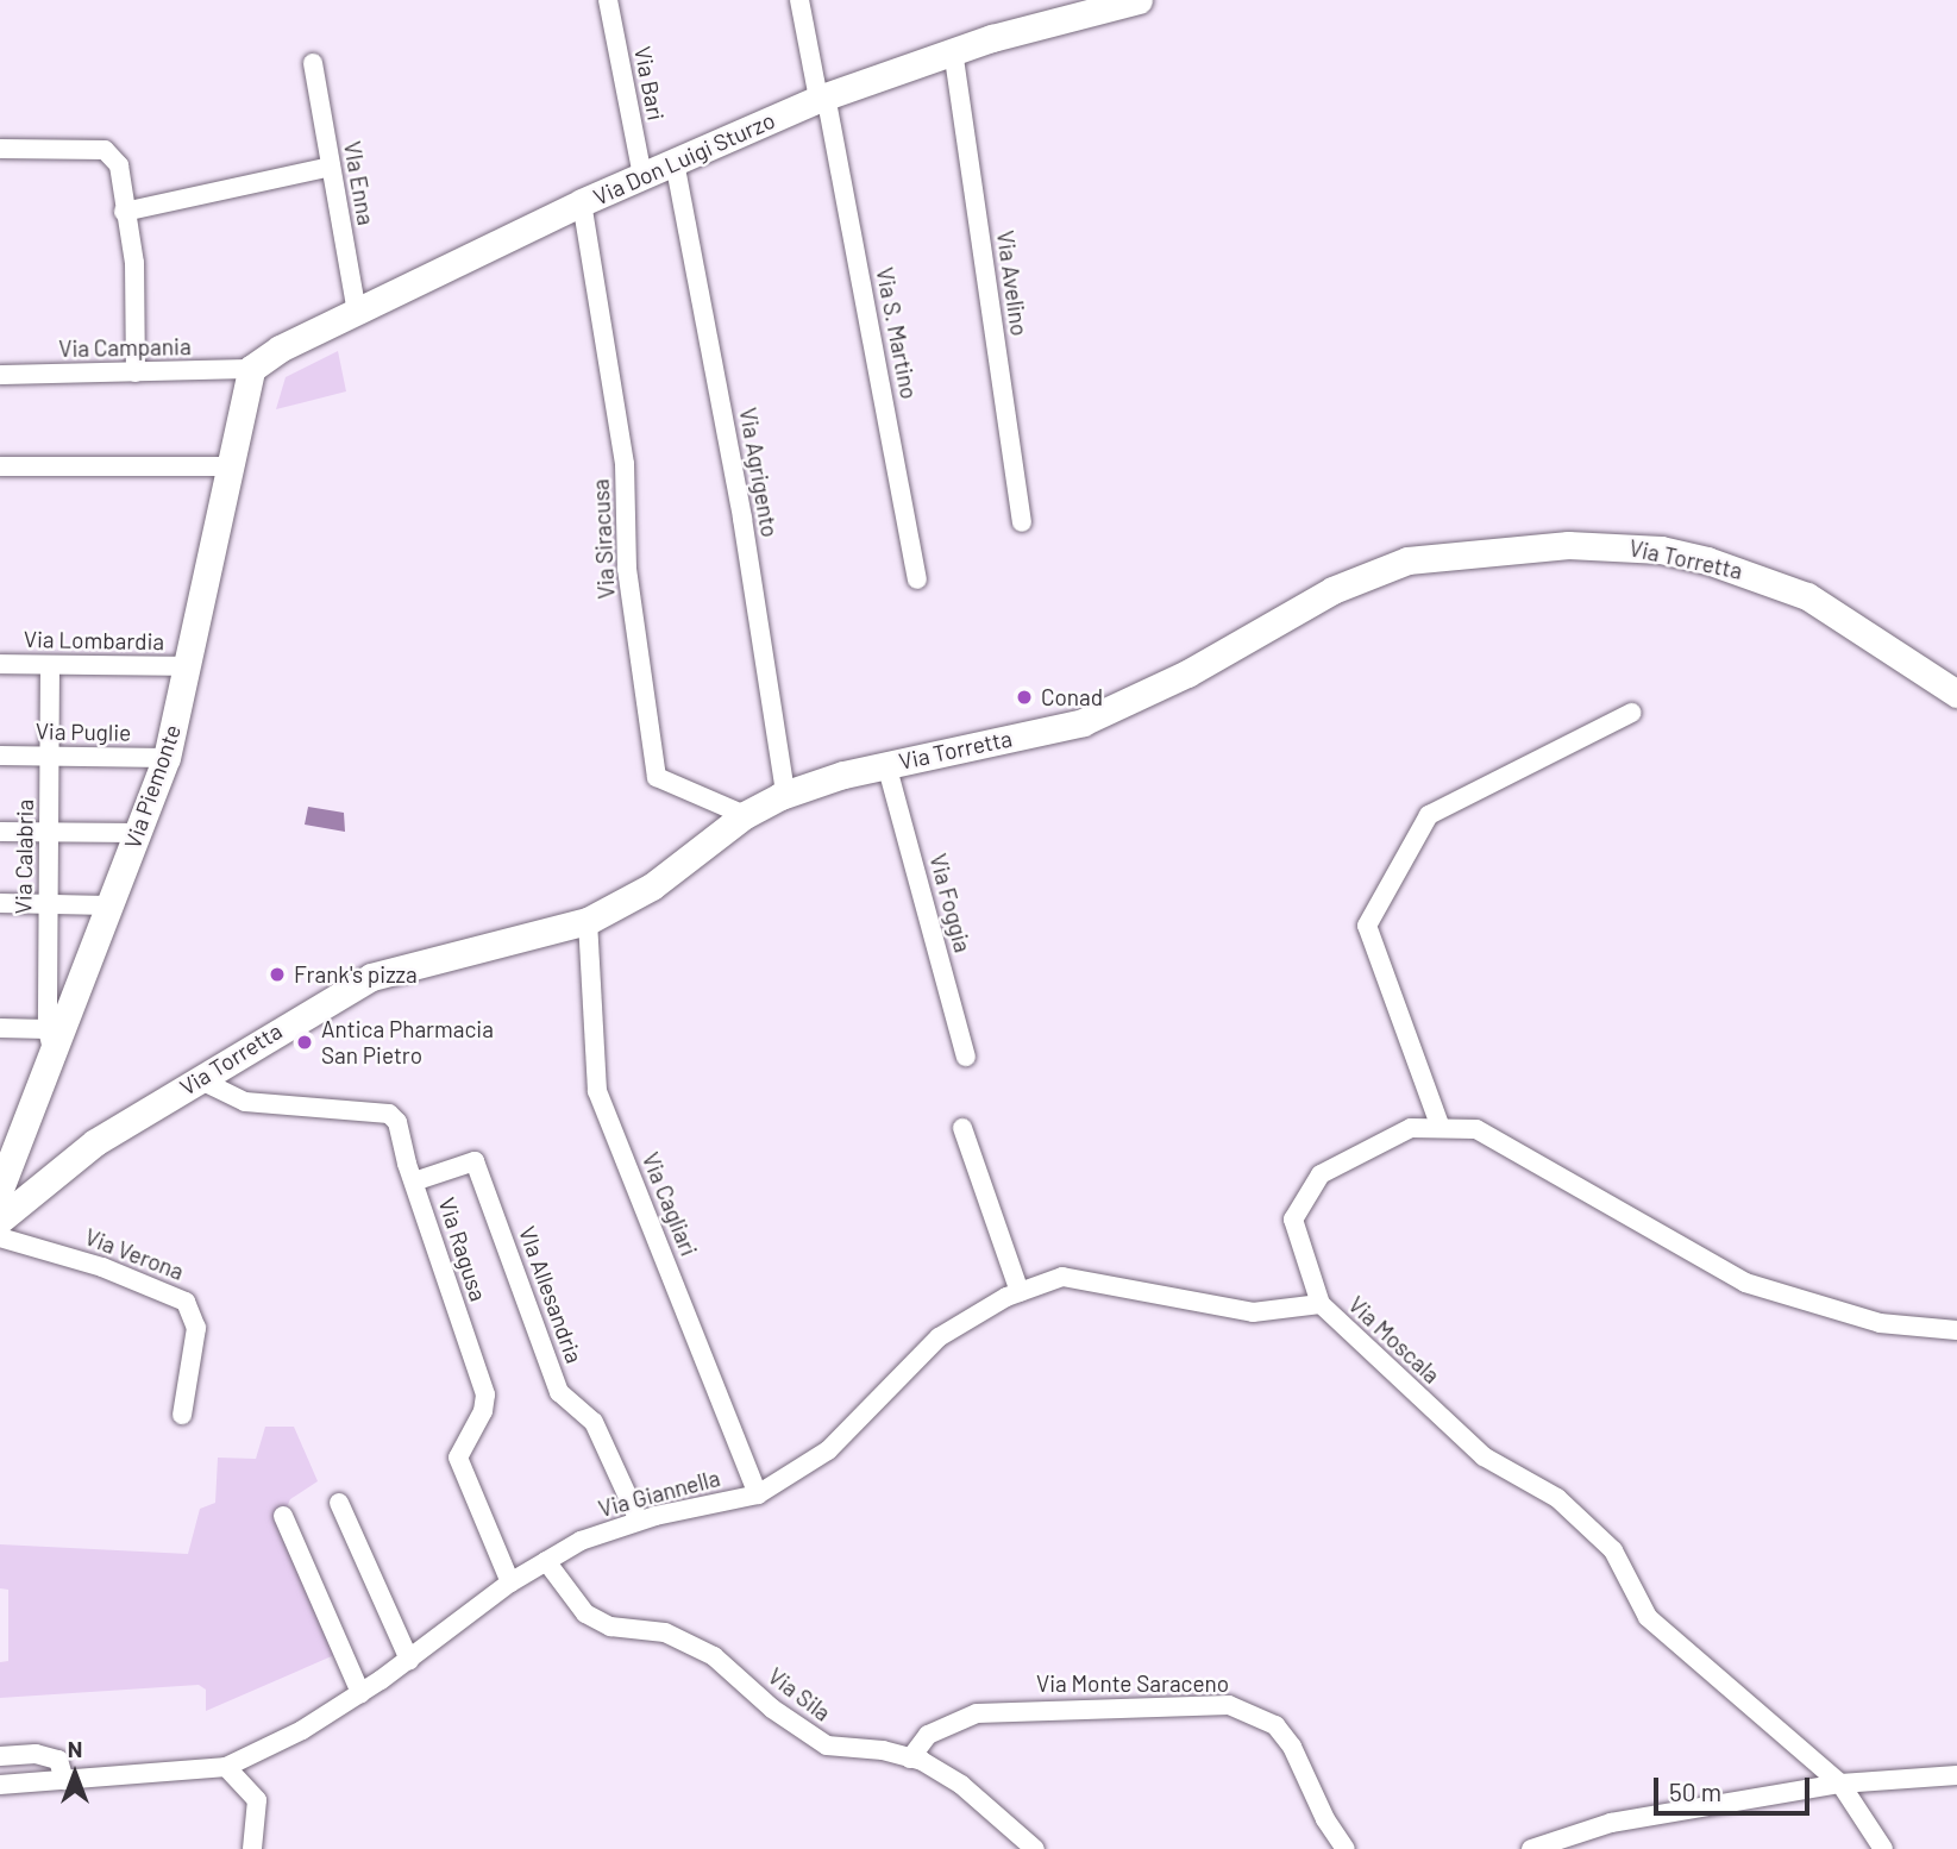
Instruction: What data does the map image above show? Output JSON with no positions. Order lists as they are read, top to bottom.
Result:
{
  "streets": {
    "street": [
      "Via Bari",
      "Via Don Luigi Sturzo",
      "VIa Enna",
      "Via Avelino",
      "Via S. Martino",
      "Via Campania",
      "Via Agrigento",
      "Via Siracusa",
      "Via Torretta",
      "Via Lombardia",
      "Via Puglie",
      "Via Piemonte",
      "Via Calabria",
      "Via Foggia",
      "Via Cagliari",
      "Via Ragusa",
      "Via Verona",
      "VIa Allesandria",
      "Via Moscala",
      "Via Giannella",
      "Via Monte Saraceno",
      "Via Sila"
    ]
  },
  "crossings": [
    ["Via Bari", "Via Don Luigi Sturzo"],
    ["Via Don Luigi Sturzo", "VIa Enna"],
    ["Via Don Luigi Sturzo", "Via Avelino"],
    ["Via Don Luigi Sturzo", "Via S. Martino"],
    ["Via Don Luigi Sturzo", "Via Campania"],
    ["Via Don Luigi Sturzo", "Via Agrigento"],
    ["Via Don Luigi Sturzo", "Via Siracusa"],
    ["Via Don Luigi Sturzo", "Via Piemonte"],
    ["Via Campania", "Via Piemonte"],
    ["Via Agrigento", "Via Torretta"],
    ["Via Siracusa", "Via Torretta"],
    ["Via Torretta", "Via Foggia"],
    ["Via Torretta", "Via Cagliari"],
    ["Via Torretta", "Via Ragusa"],
    ["Via Lombardia", "Via Piemonte"],
    ["Via Lombardia", "Via Calabria"],
    ["Via Puglie", "Via Piemonte"],
    ["Via Puglie", "Via Calabria"],
    ["Via Piemonte", "Via Calabria"],
    ["Via Cagliari", "Via Giannella"],
    ["Via Ragusa", "VIa Allesandria"],
    ["Via Ragusa", "Via Giannella"],
    ["VIa Allesandria", "Via Giannella"],
    ["Via Moscala", "Via Giannella"],
    ["Via Giannella", "Via Sila"],
    ["Via Monte Saraceno", "Via Sila"]
  ],
  "places": ["Conad", "Frank's pizza", "Antica Pharmacia San Pietro"],
  "scale_bar": "50 m",
  "north": "top"
}
